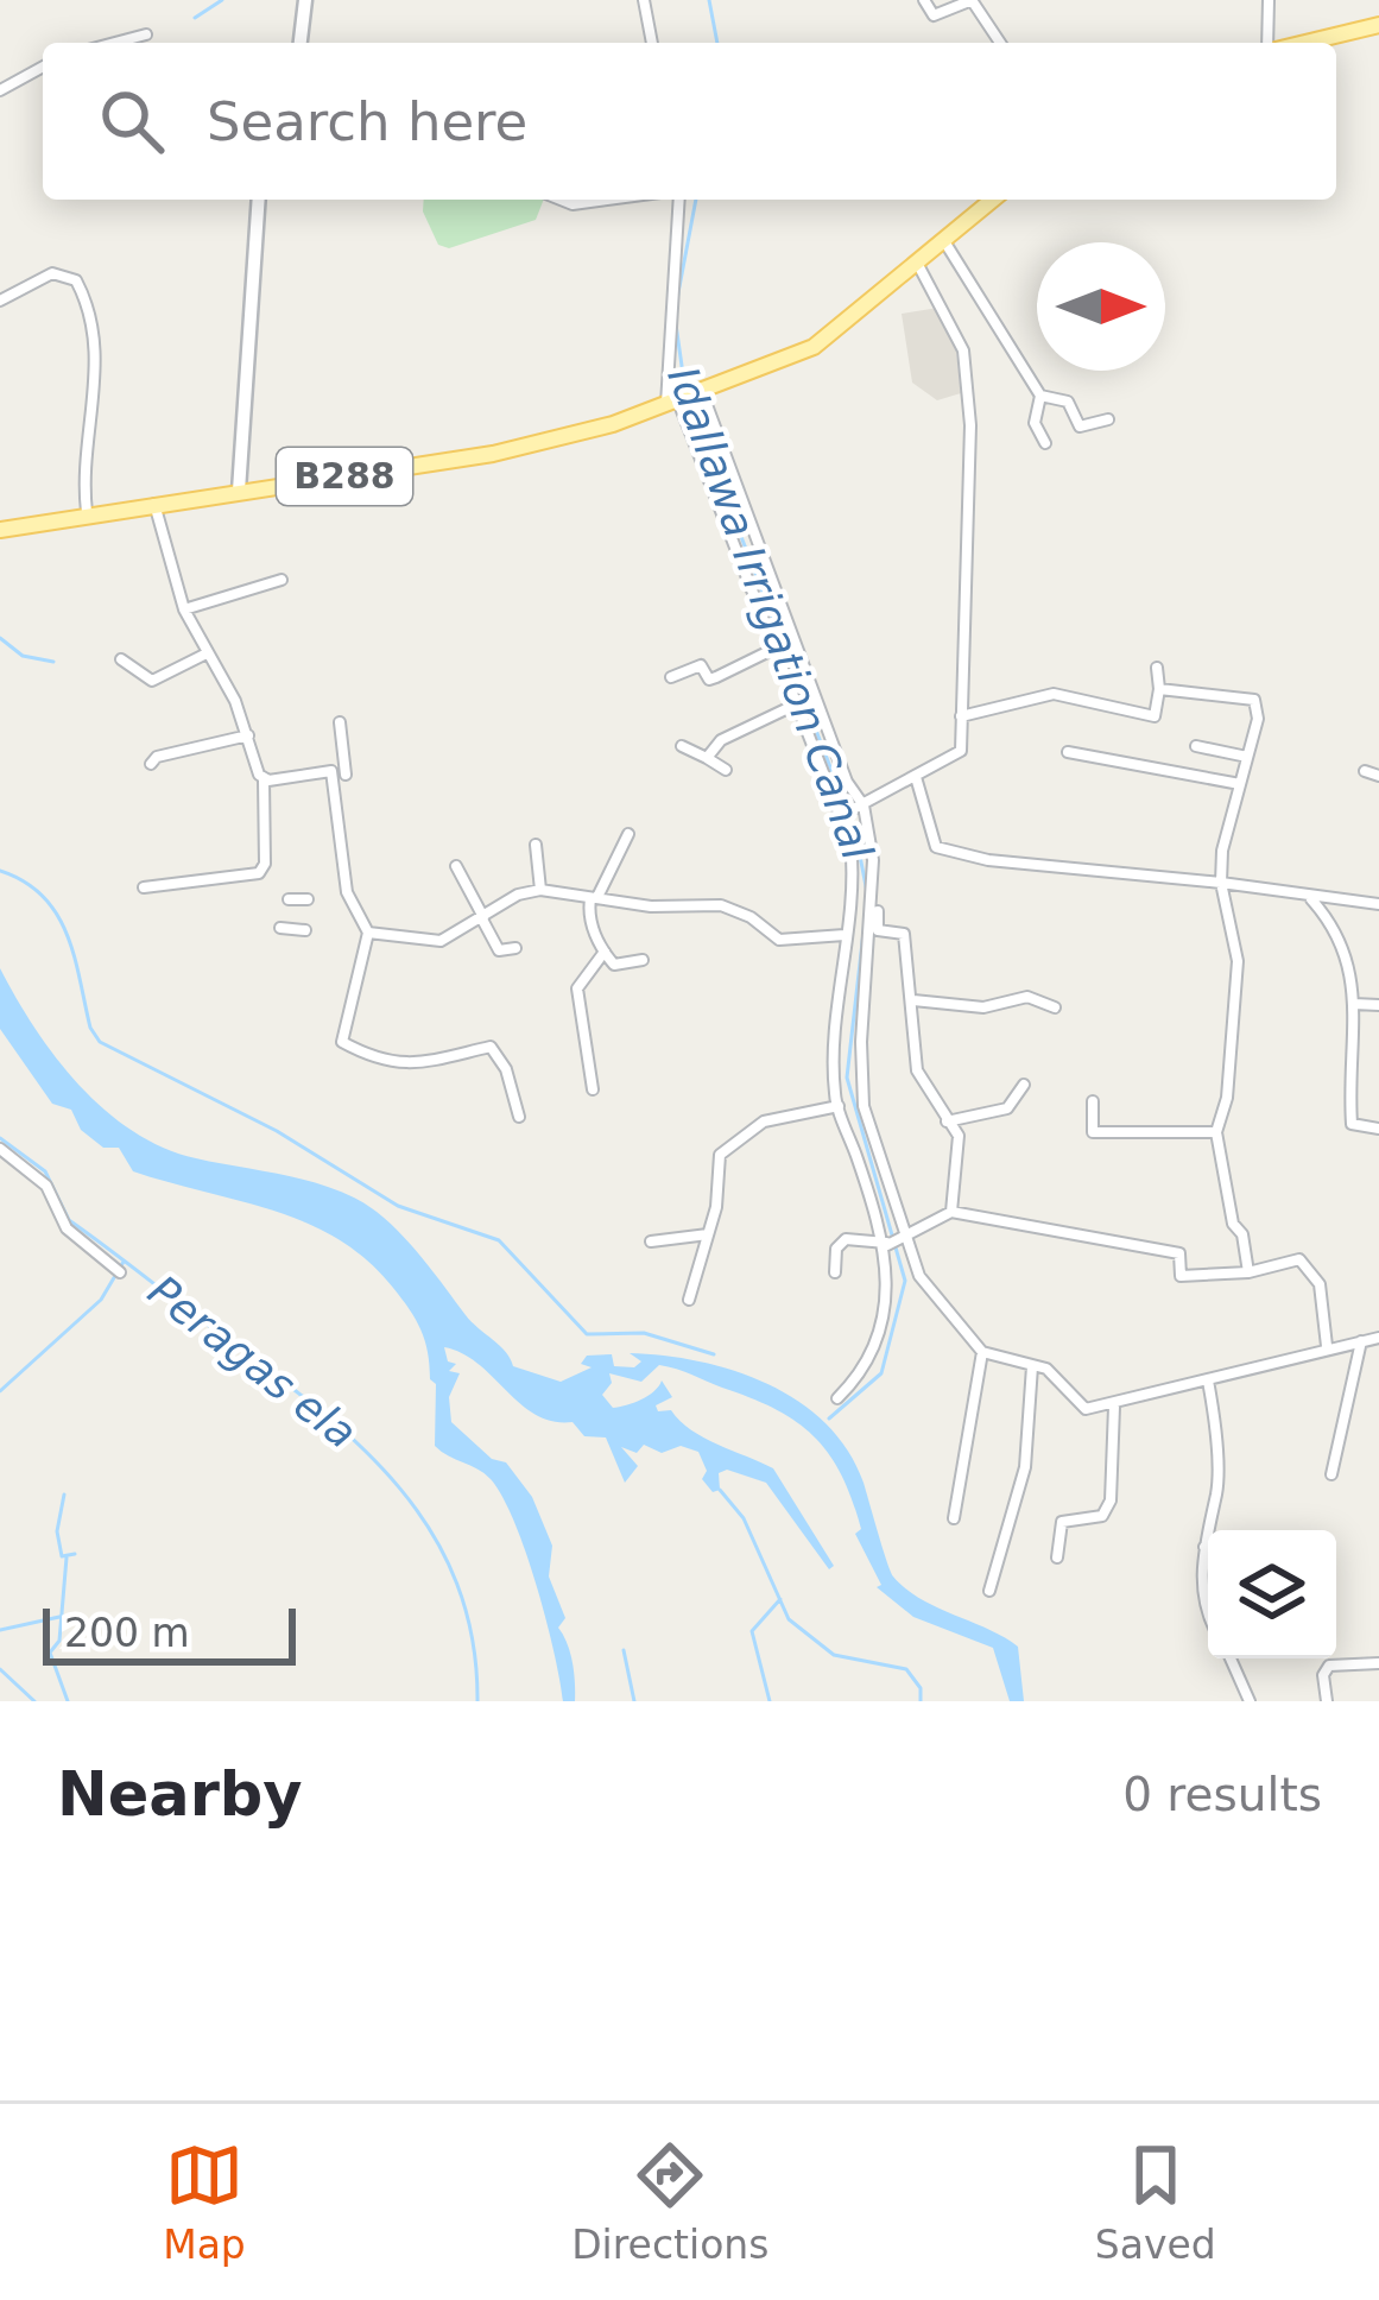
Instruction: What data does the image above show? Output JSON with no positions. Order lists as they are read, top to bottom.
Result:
{
  "streets": {
    "main road": ["B288"]
  },
  "water": ["Idallawa Irrigation Canal", "Peragas ela"],
  "scale_bar": "200 m",
  "north": "right",
  "page": {
    "search": "Search here",
    "scale": "200 m",
    "heading": ["Nearby", "0 results"],
    "nav": ["Map", "Directions", "Saved"]
  }
}
